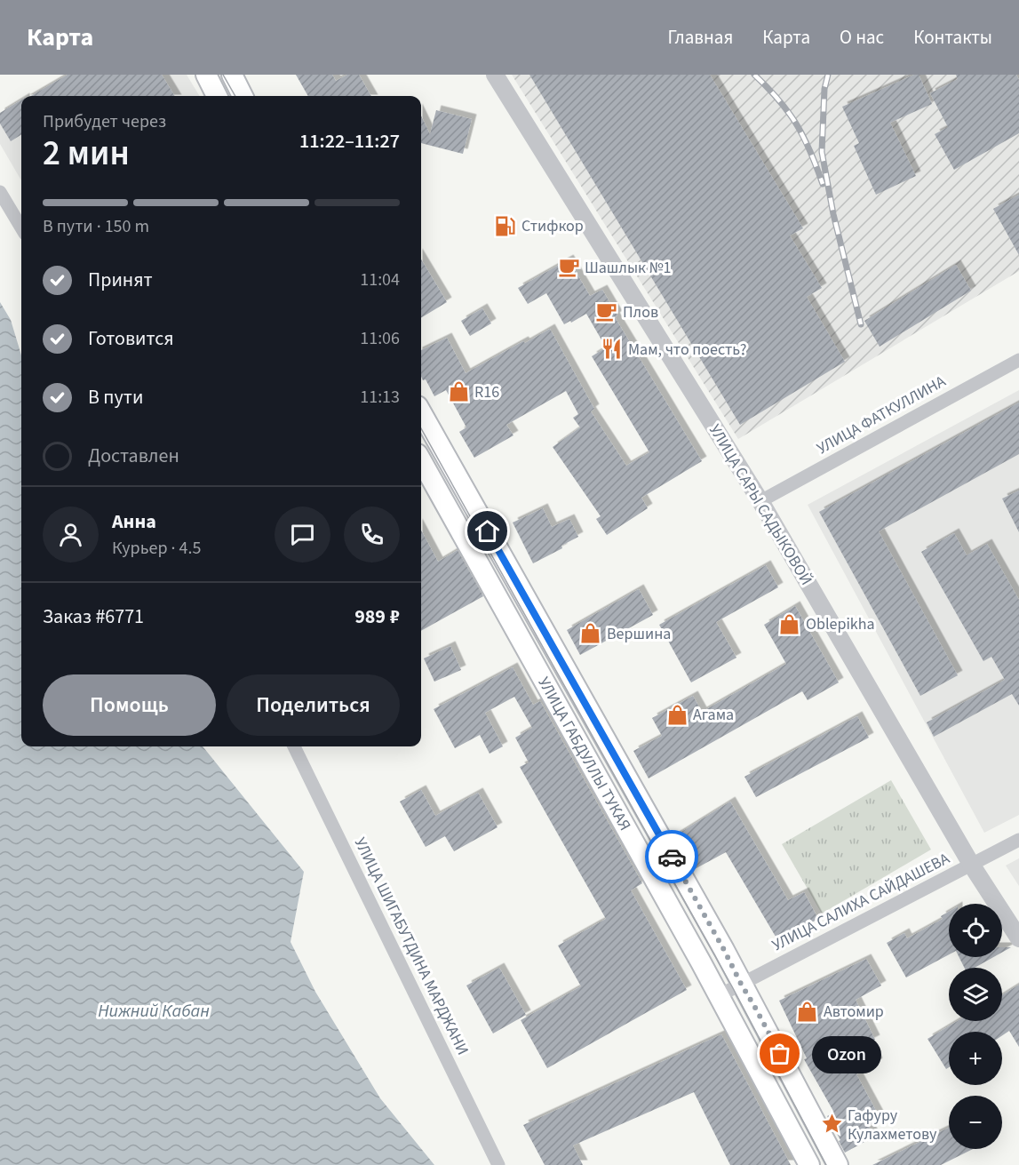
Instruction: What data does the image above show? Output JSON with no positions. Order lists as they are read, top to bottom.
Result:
{
  "streets": {
    "main road": ["УЛИЦА ГАБДУЛЛЫ ТУКАЯ"],
    "street": [
      "УЛИЦА ФАТКУЛЛИНА",
      "УЛИЦА САРЫ САДЫКОВОЙ",
      "УЛИЦА САЛИХА САЙДАШЕВА",
      "УЛИЦА ШИГАБУТДИНА МАРДЖАНИ"
    ]
  },
  "crossings": [
    ["УЛИЦА ФАТКУЛЛИНА", "УЛИЦА САРЫ САДЫКОВОЙ"],
    ["УЛИЦА САРЫ САДЫКОВОЙ", "УЛИЦА САЛИХА САЙДАШЕВА"],
    ["УЛИЦА ГАБДУЛЛЫ ТУКАЯ", "УЛИЦА САЛИХА САЙДАШЕВА"]
  ],
  "water": ["Нижний Кабан"],
  "places": {
    "fuel station": ["Стифкор"],
    "cafe": ["Шашлык №1", "Плов"],
    "restaurant": ["Мам, что поесть?"],
    "shop": [
      "R16",
      "Oblepikha",
      "Вершина",
      "Агама",
      "Автомир"
    ],
    "other": ["Ozon"],
    "place": ["Гафуру Кулахметову"]
  },
  "page": {
    "header": "Карта",
    "nav": [
      "Главная",
      "Карта",
      "О нас",
      "Контакты"
    ],
    "heading": ["2 мин", "Прибудет через", "11:22–11:27"],
    "panel": [
      "Анна",
      "Курьер · 4.5",
      "Заказ #6771",
      "989 ₽"
    ],
    "bar": "В пути · 150 m",
    "list": [
      ["Принят", "11:04"],
      ["Готовится", "11:06"],
      ["В пути", "11:13"],
      "Доставлен"
    ],
    "buttons": ["Помощь", "Поделиться"],
    "map_buttons": ["+", "−"],
    "bubble": "Ozon"
  }
}
